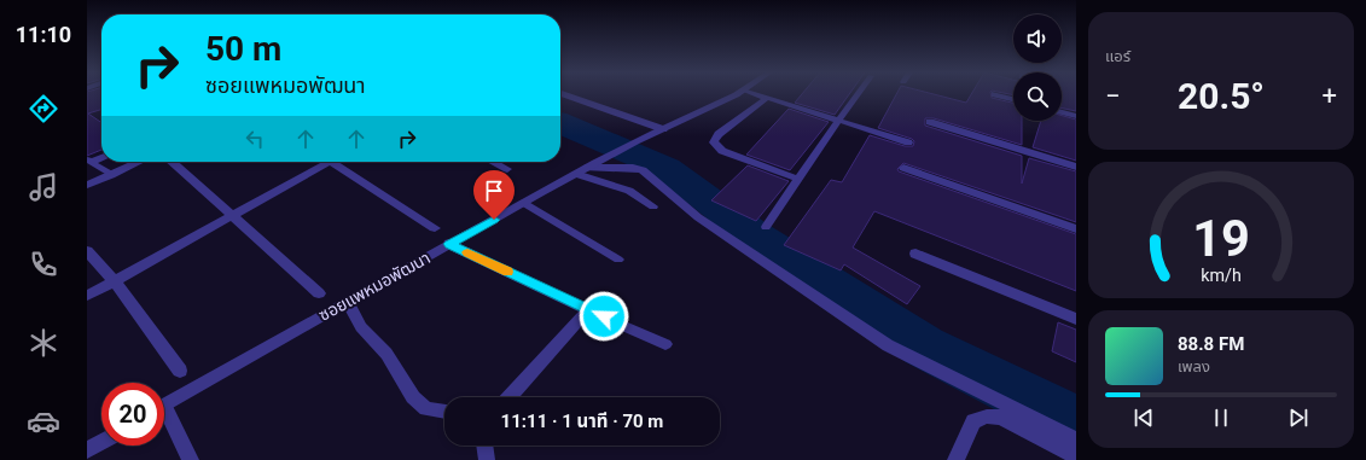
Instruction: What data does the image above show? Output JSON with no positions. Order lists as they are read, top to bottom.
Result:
{
  "streets": {
    "street": ["ซอยแพหมอพัฒนา"]
  },
  "page": {
    "tabs": "11:10",
    "tile": "แอร์",
    "turn": ["50 m", "ซอยแพหมอพัฒนา"],
    "heat": ["−", "20.5°", "+"],
    "song": ["88.8 FM", "เพลง"],
    "limit": "20",
    "trip": "11:11 · 1 นาที · 70 m",
    "gauge": ["19", "km/h"]
  }
}
